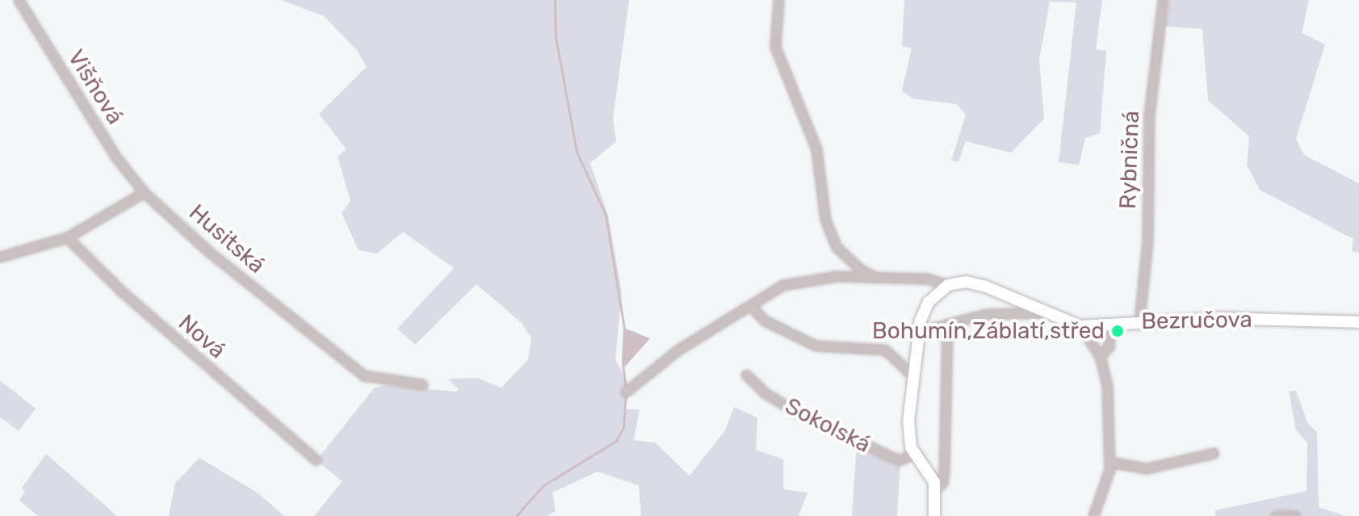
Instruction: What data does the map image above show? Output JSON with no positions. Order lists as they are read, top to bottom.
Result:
{
  "streets": {
    "main road": ["Bezručova", "Sokolská"],
    "street": [
      "Višňová",
      "Rybničná",
      "Husitská",
      "Nová"
    ]
  },
  "crossings": [
    ["Višňová", "Husitská"],
    ["Rybničná", "Bezručova"],
    ["Bezručova", "Sokolská"]
  ],
  "places": ["Bohumín,Záblatí,střed"]
}
